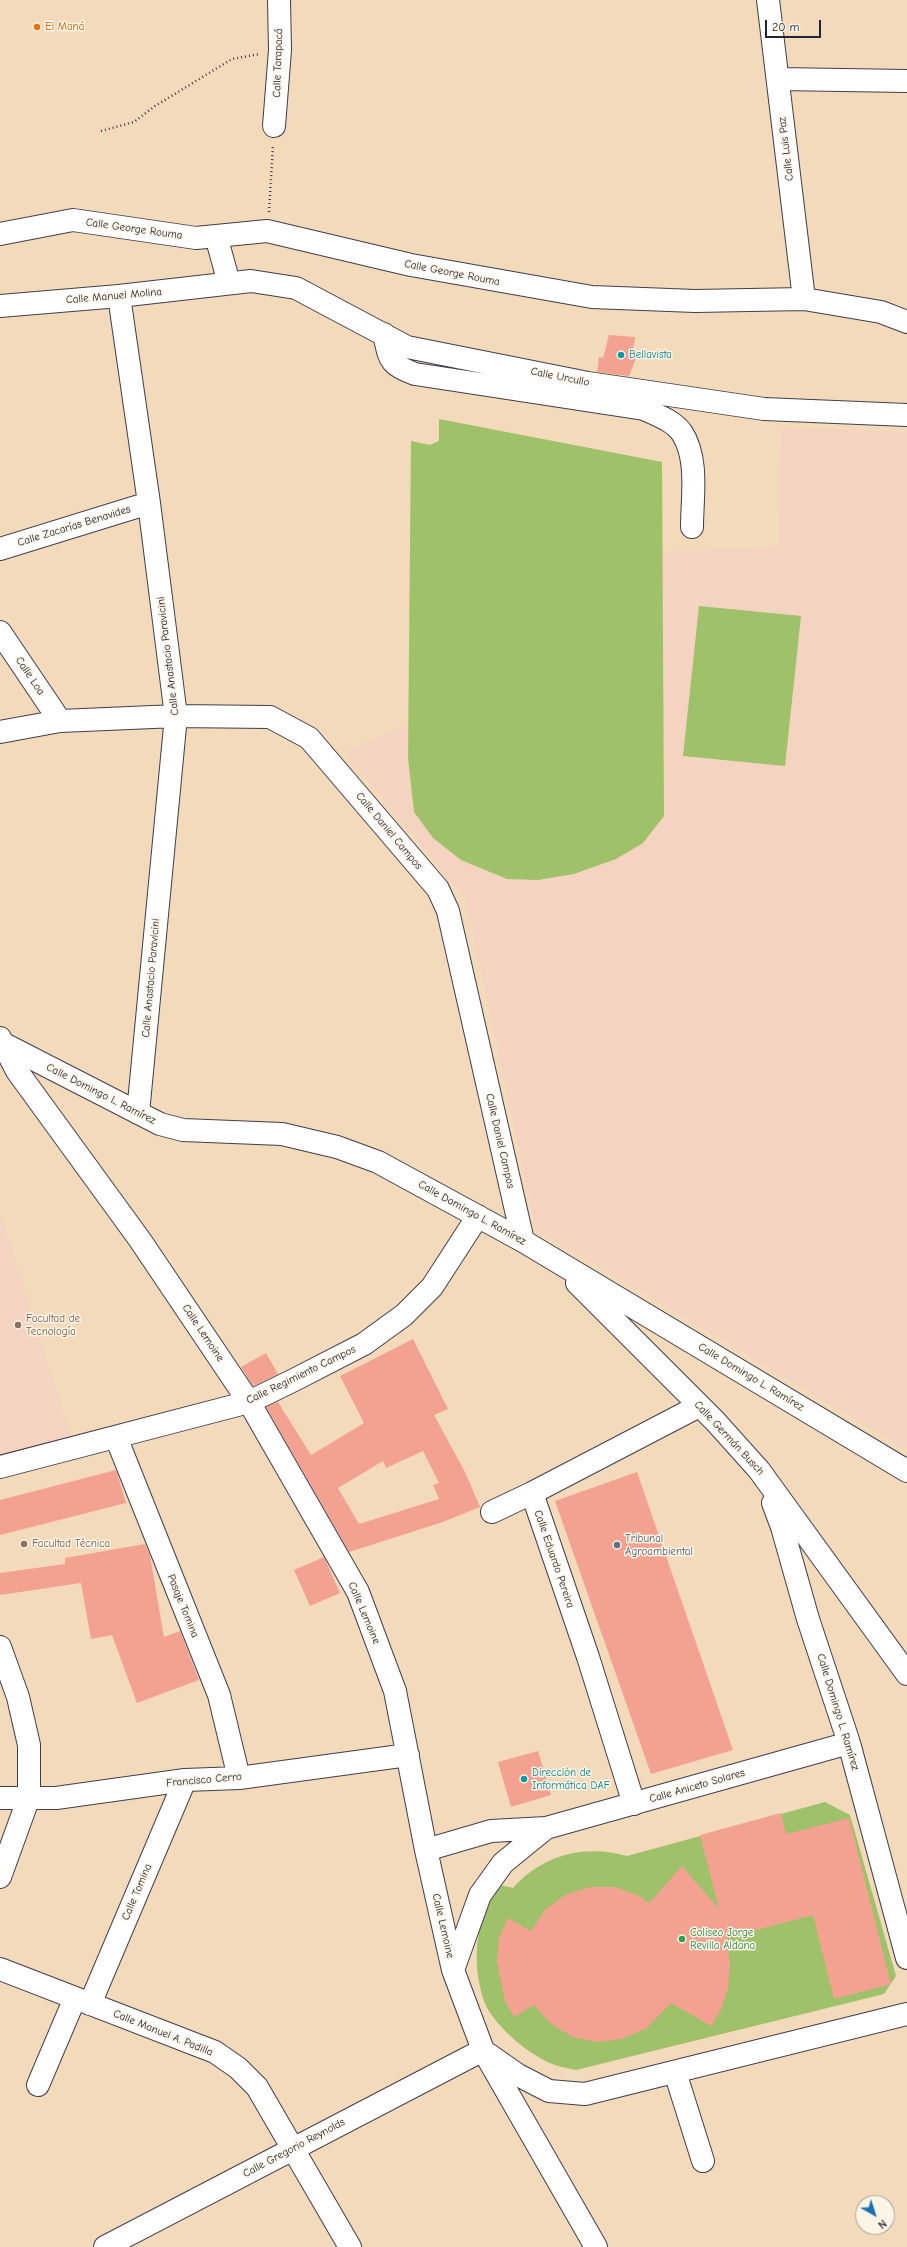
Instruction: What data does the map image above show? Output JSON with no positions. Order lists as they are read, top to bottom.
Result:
{
  "streets": {
    "street": [
      "Calle Tarapacá",
      "Calle Luis Paz",
      "Calle George Rouma",
      "Calle Manuel Molina",
      "Calle Urcullo",
      "Calle Zacarías Benavides",
      "Calle Anastacio Paravicini",
      "Calle Loa",
      "Calle Daniel Campos",
      "Calle Domingo L. Ramírez",
      "Calle Lemoine",
      "Calle Regimiento Campos",
      "Calle Germán Busch",
      "Calle Eduardo Pereira",
      "Pasaje Tomina",
      "Francisco Cerro",
      "Calle Aniceto Solares",
      "Calle Tomina",
      "Calle Manuel A. Padilla",
      "Calle Gregorio Reynolds"
    ]
  },
  "crossings": [
    ["Calle Luis Paz", "Calle George Rouma"],
    ["Calle Manuel Molina", "Calle Urcullo"],
    ["Calle Manuel Molina", "Calle Anastacio Paravicini"],
    ["Calle Zacarías Benavides", "Calle Anastacio Paravicini"],
    ["Calle Anastacio Paravicini", "Calle Daniel Campos"],
    ["Calle Anastacio Paravicini", "Calle Domingo L. Ramírez"],
    ["Calle Loa", "Calle Daniel Campos"],
    ["Calle Daniel Campos", "Calle Domingo L. Ramírez"],
    ["Calle Domingo L. Ramírez", "Calle Lemoine"],
    ["Calle Domingo L. Ramírez", "Calle Regimiento Campos"],
    ["Calle Domingo L. Ramírez", "Calle Germán Busch"],
    ["Calle Domingo L. Ramírez", "Calle Aniceto Solares"],
    ["Calle Lemoine", "Calle Regimiento Campos"],
    ["Calle Lemoine", "Francisco Cerro"],
    ["Calle Lemoine", "Calle Aniceto Solares"],
    ["Calle Lemoine", "Calle Gregorio Reynolds"],
    ["Calle Regimiento Campos", "Pasaje Tomina"],
    ["Calle Eduardo Pereira", "Calle Aniceto Solares"],
    ["Pasaje Tomina", "Francisco Cerro"],
    ["Francisco Cerro", "Calle Tomina"],
    ["Calle Tomina", "Calle Manuel A. Padilla"],
    ["Calle Manuel A. Padilla", "Calle Gregorio Reynolds"]
  ],
  "places": [
    "El Maná",
    "Bellavista",
    "Facultad de Tecnología",
    "Facultad Técnica",
    "Tribunal Agroambiental",
    "Dirección de Informática DAF",
    "Coliseo Jorge Revilla Aldana"
  ],
  "scale_bar": "20 m",
  "north": "bottom right"
}
